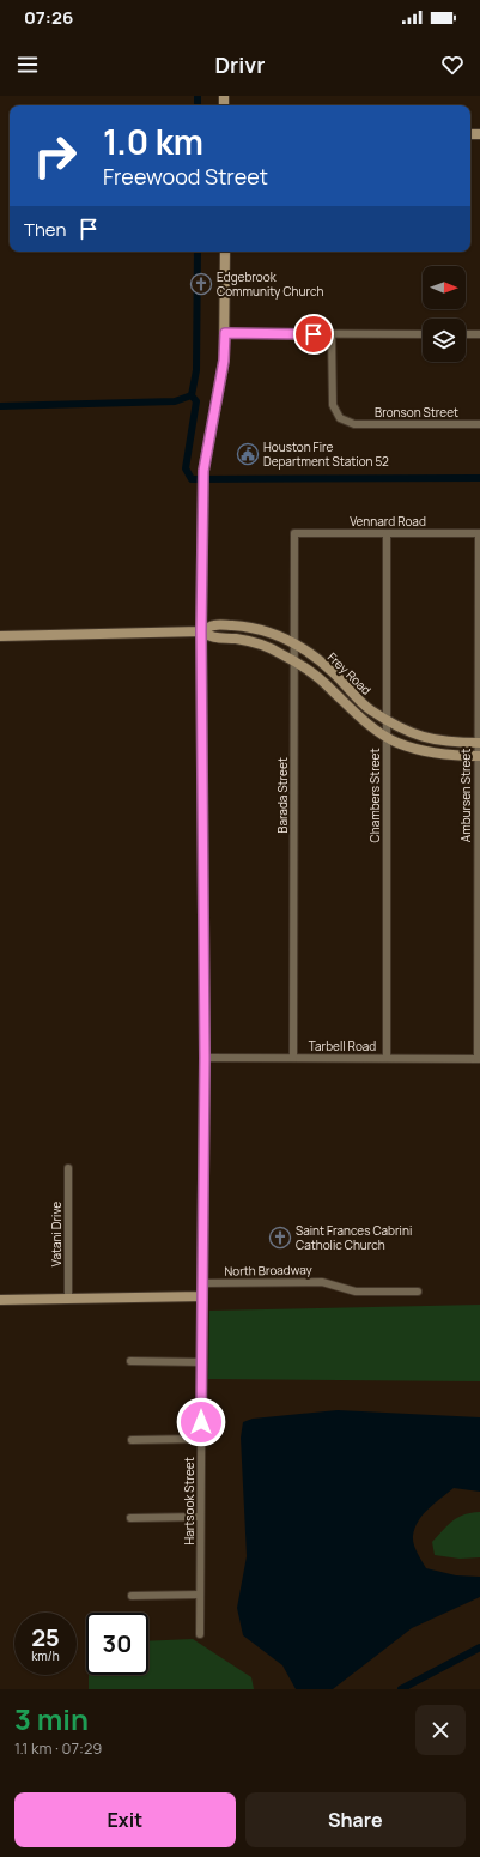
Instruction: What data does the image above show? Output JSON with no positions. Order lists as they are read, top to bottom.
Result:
{
  "streets": {
    "street": [
      "Bronson Street",
      "Vennard Road",
      "Frey Road",
      "Barada Street",
      "Chambers Street",
      "Ambursen Street",
      "Tarbell Road",
      "Vatani Drive",
      "North Broadway",
      "Hartsook Street"
    ]
  },
  "crossings": [
    ["Vennard Road", "Barada Street"],
    ["Vennard Road", "Chambers Street"],
    ["Vennard Road", "Ambursen Street"],
    ["Frey Road", "Barada Street"],
    ["Frey Road", "Chambers Street"],
    ["Frey Road", "Ambursen Street"],
    ["Frey Road", "Hartsook Street"],
    ["Barada Street", "Tarbell Road"],
    ["Chambers Street", "Tarbell Road"],
    ["Ambursen Street", "Tarbell Road"],
    ["Tarbell Road", "Hartsook Street"],
    ["North Broadway", "Hartsook Street"]
  ],
  "places": {
    "church": ["Edgebrook Community Church", "Saint Frances Cabrini Catholic Church"],
    "public building": ["Houston Fire Department Station 52"]
  },
  "north": "right",
  "page": {
    "status": "07:26",
    "header": "Drivr",
    "turn": ["1.0 km", "Freewood Street"],
    "then": "Then",
    "speed": "25 km/h",
    "limit": "30",
    "heading": ["3 min", "1.1 km · 07:29"],
    "buttons": ["Exit", "Share"]
  }
}
